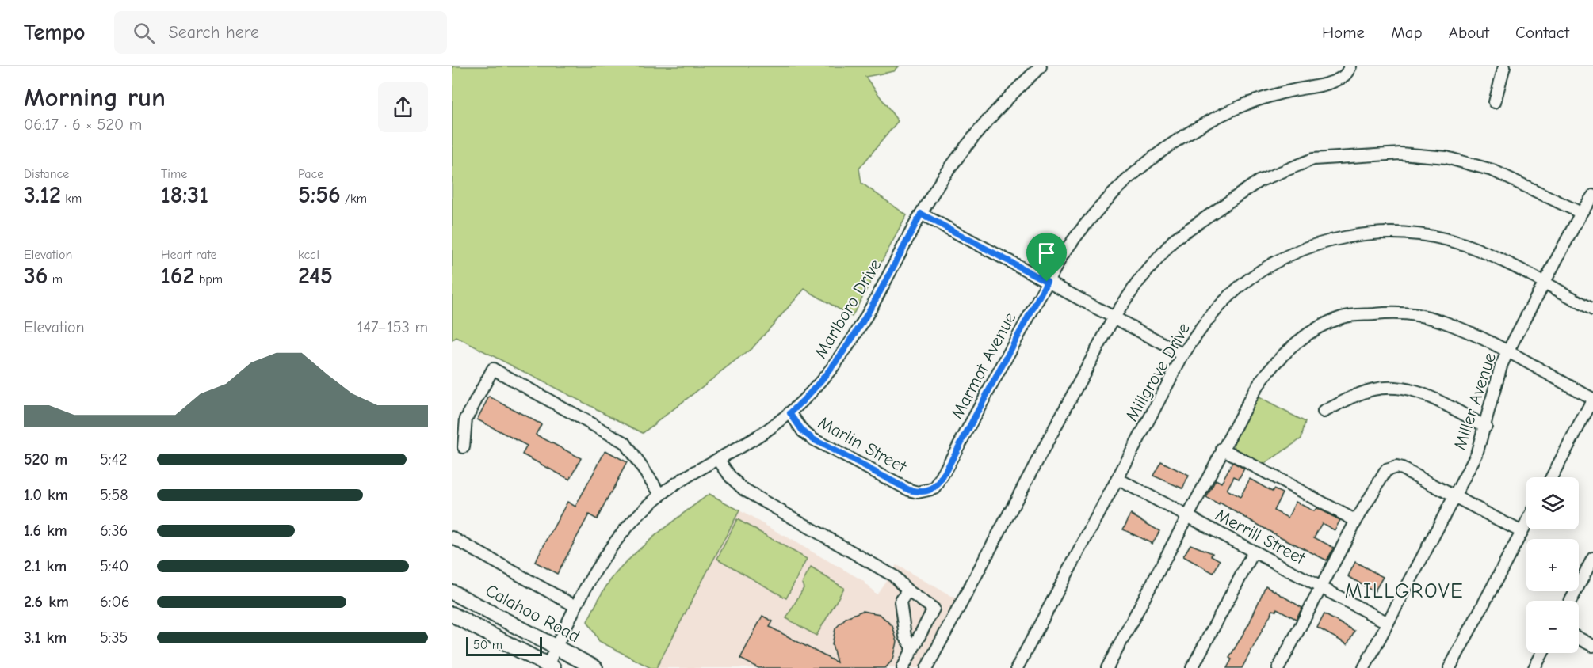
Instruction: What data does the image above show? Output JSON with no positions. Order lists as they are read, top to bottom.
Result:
{
  "streets": {
    "main road": ["Calahoo Road"],
    "street": [
      "Marlboro Drive",
      "Marmot Avenue",
      "Millgrove Drive",
      "Miller Avenue",
      "Marlin Street",
      "Merrill Street"
    ]
  },
  "crossings": [
    ["Marlboro Drive", "Marlin Street"],
    ["Marlboro Drive", "Calahoo Road"],
    ["Marmot Avenue", "Marlin Street"],
    ["Millgrove Drive", "Miller Avenue"],
    ["Millgrove Drive", "Merrill Street"],
    ["Miller Avenue", "Merrill Street"]
  ],
  "districts": ["MILLGROVE"],
  "scale_bar": "50 m",
  "page": {
    "header": "Tempo",
    "search": "Search here",
    "nav": [
      "Home",
      "Map",
      "About",
      "Contact"
    ],
    "heading": ["Morning run", "06:17 · 6 × 520 m"],
    "stats": [
      ["Distance", "3.12 km"],
      ["Time", "18:31"],
      ["Pace", "5:56 /km"],
      ["Elevation", "36 m"],
      ["Heart rate", "162 bpm"],
      ["kcal", "245"]
    ],
    "chart": ["Elevation", "147–153 m"],
    "list": [
      {
        "name": "520 m",
        "note": "5:42"
      },
      {
        "name": "1.0 km",
        "note": "5:58"
      },
      {
        "name": "1.6 km",
        "note": "6:36"
      },
      {
        "name": "2.1 km",
        "note": "5:40"
      },
      {
        "name": "2.6 km",
        "note": "6:06"
      },
      {
        "name": "3.1 km",
        "note": "5:35"
      }
    ],
    "map_buttons": ["+", "−"],
    "scale": "50 m"
  }
}
